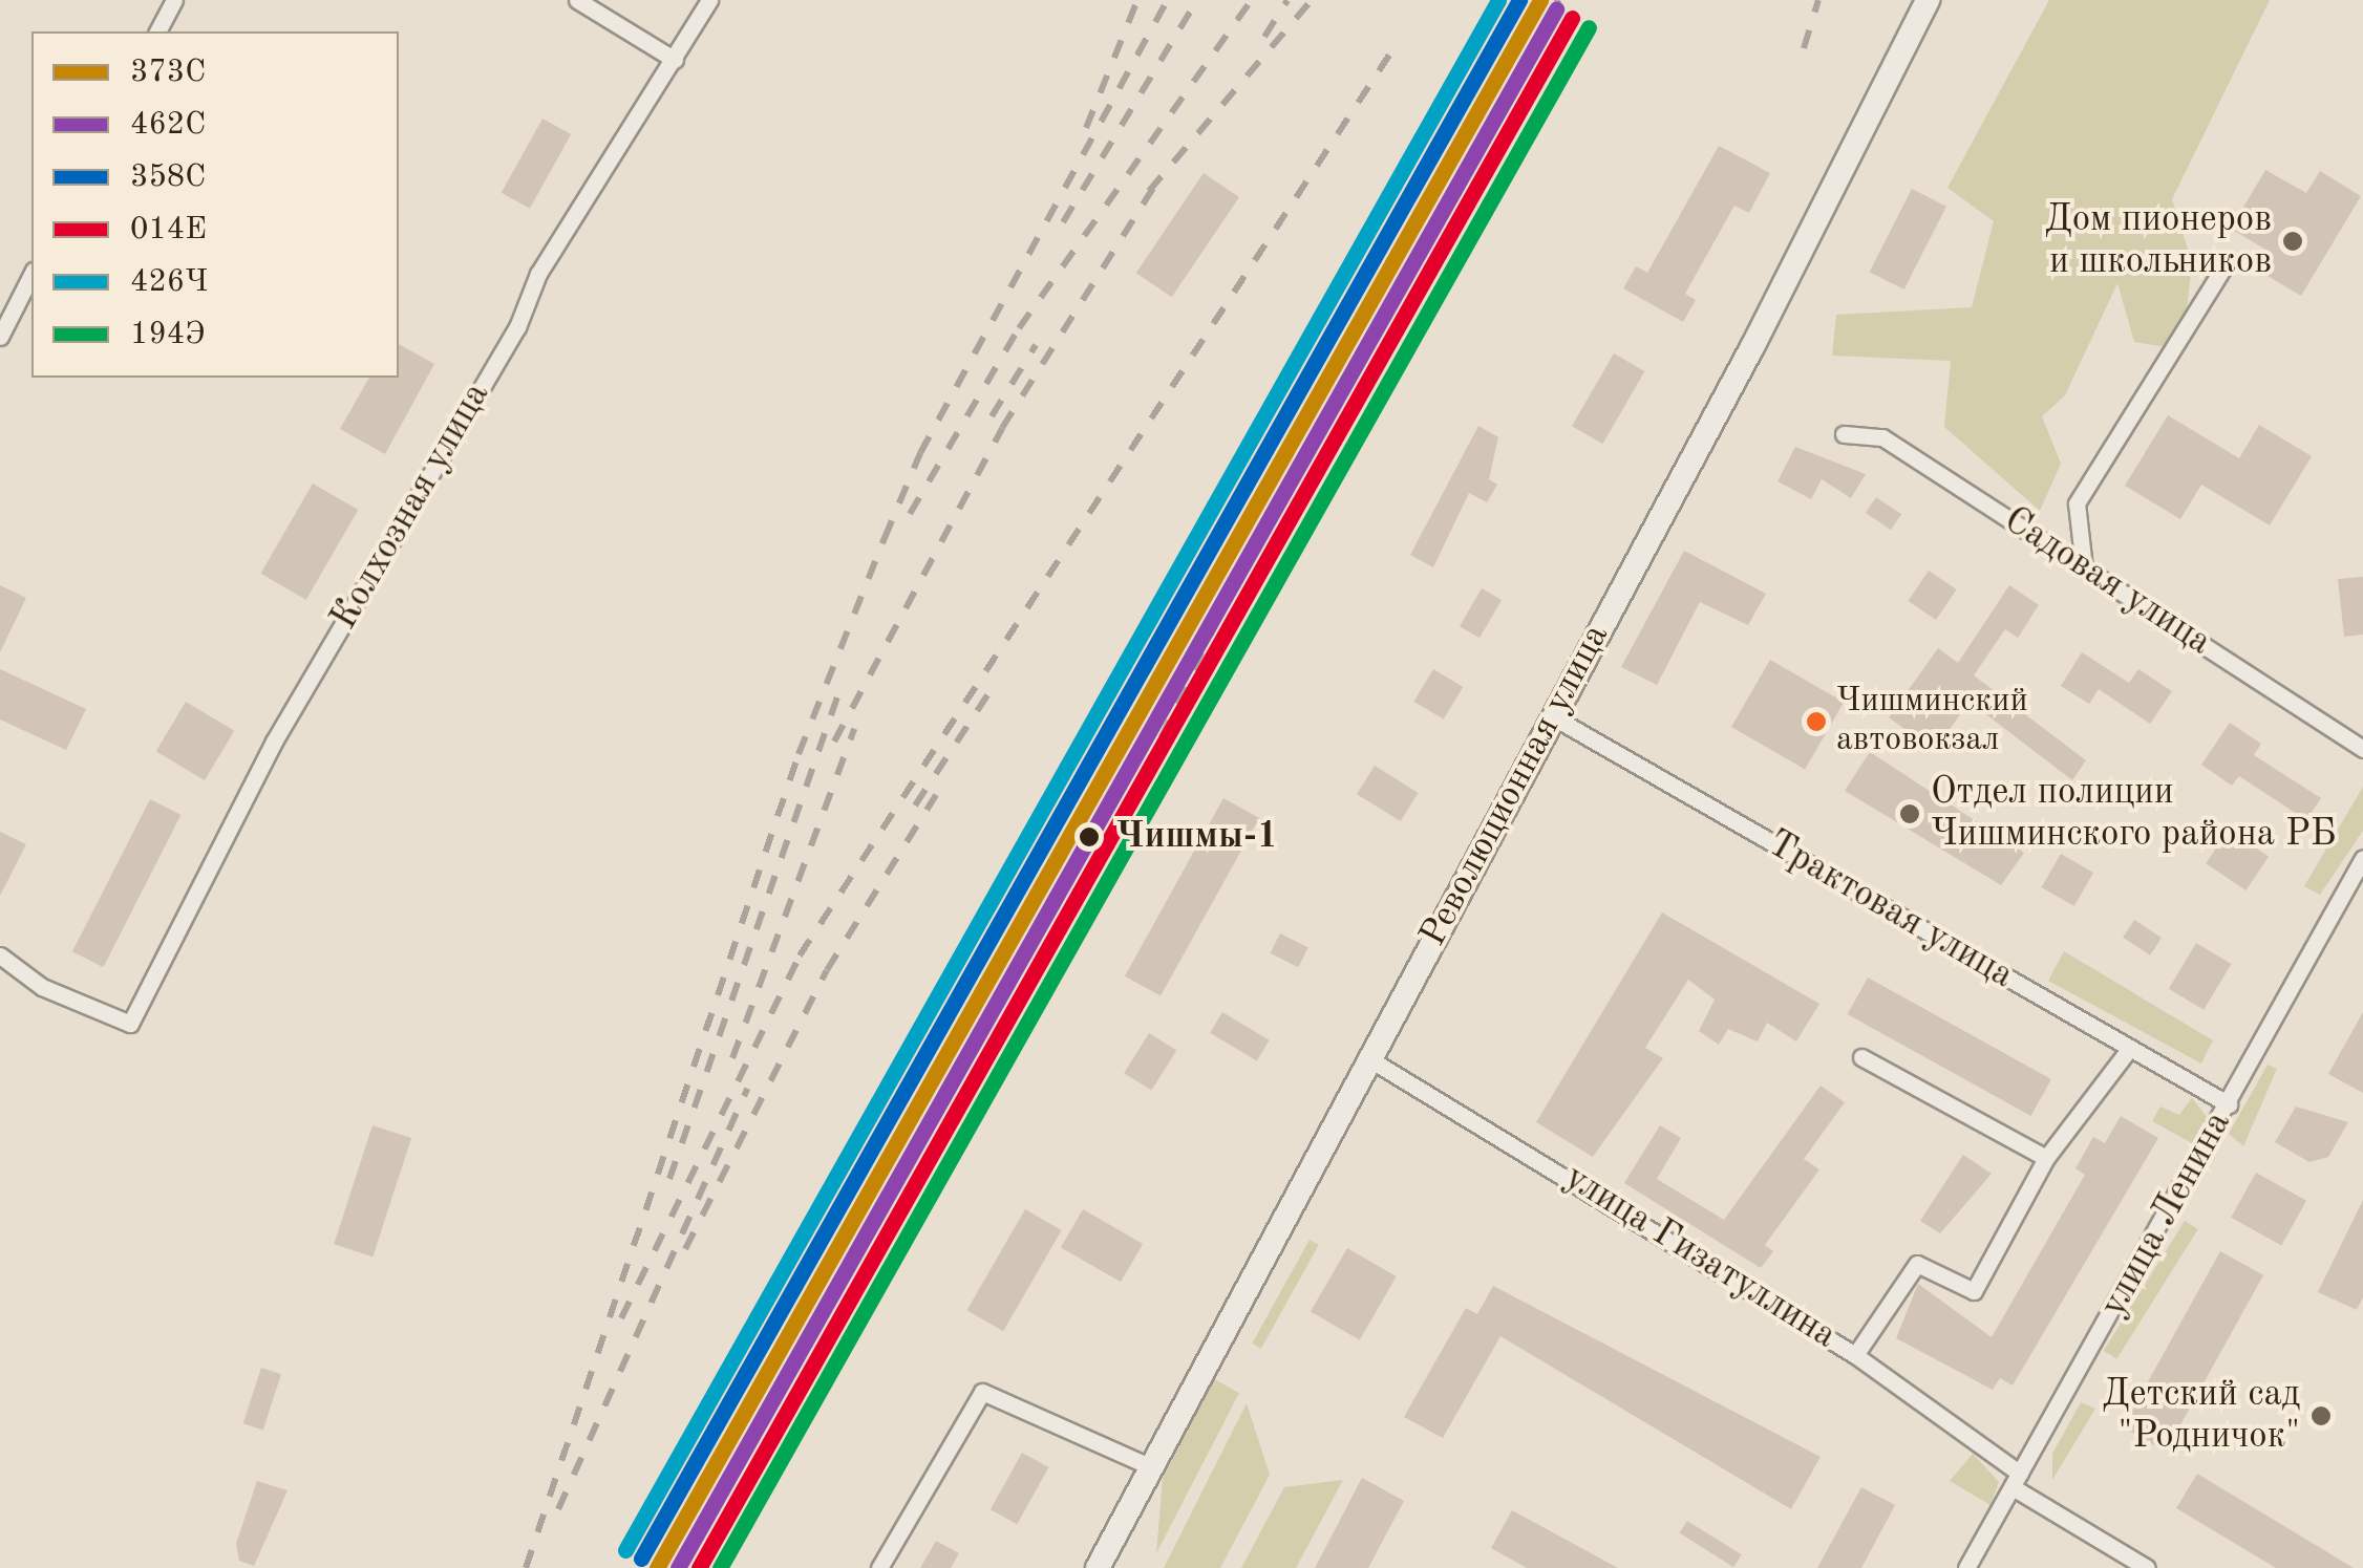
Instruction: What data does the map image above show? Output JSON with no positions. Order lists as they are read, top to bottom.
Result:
{
  "streets": {
    "main road": ["Революционная улица"],
    "street": [
      "Колхозная улица",
      "Садовая улица",
      "Трактовая улица",
      "улица Ленина",
      "улица Гизатуллина"
    ]
  },
  "crossings": [
    ["Революционная улица", "Трактовая улица"],
    ["Революционная улица", "улица Гизатуллина"],
    ["Трактовая улица", "улица Ленина"],
    ["улица Ленина", "улица Гизатуллина"]
  ],
  "places": [
    "Дом пионеров и школьников",
    "Чишминский автовокзал",
    "Отдел полиции Чишминского района РБ",
    "Чишмы-1",
    "Детский сад \"Родничок\""
  ],
  "lines": [
    "transit line 373C",
    "transit line 358С",
    "transit line 426Ч",
    "transit line 462С",
    "transit line 014Е",
    "transit line 194Э"
  ],
  "legend": [
    "373C",
    "462С",
    "358С",
    "014Е",
    "426Ч",
    "194Э"
  ]
}
